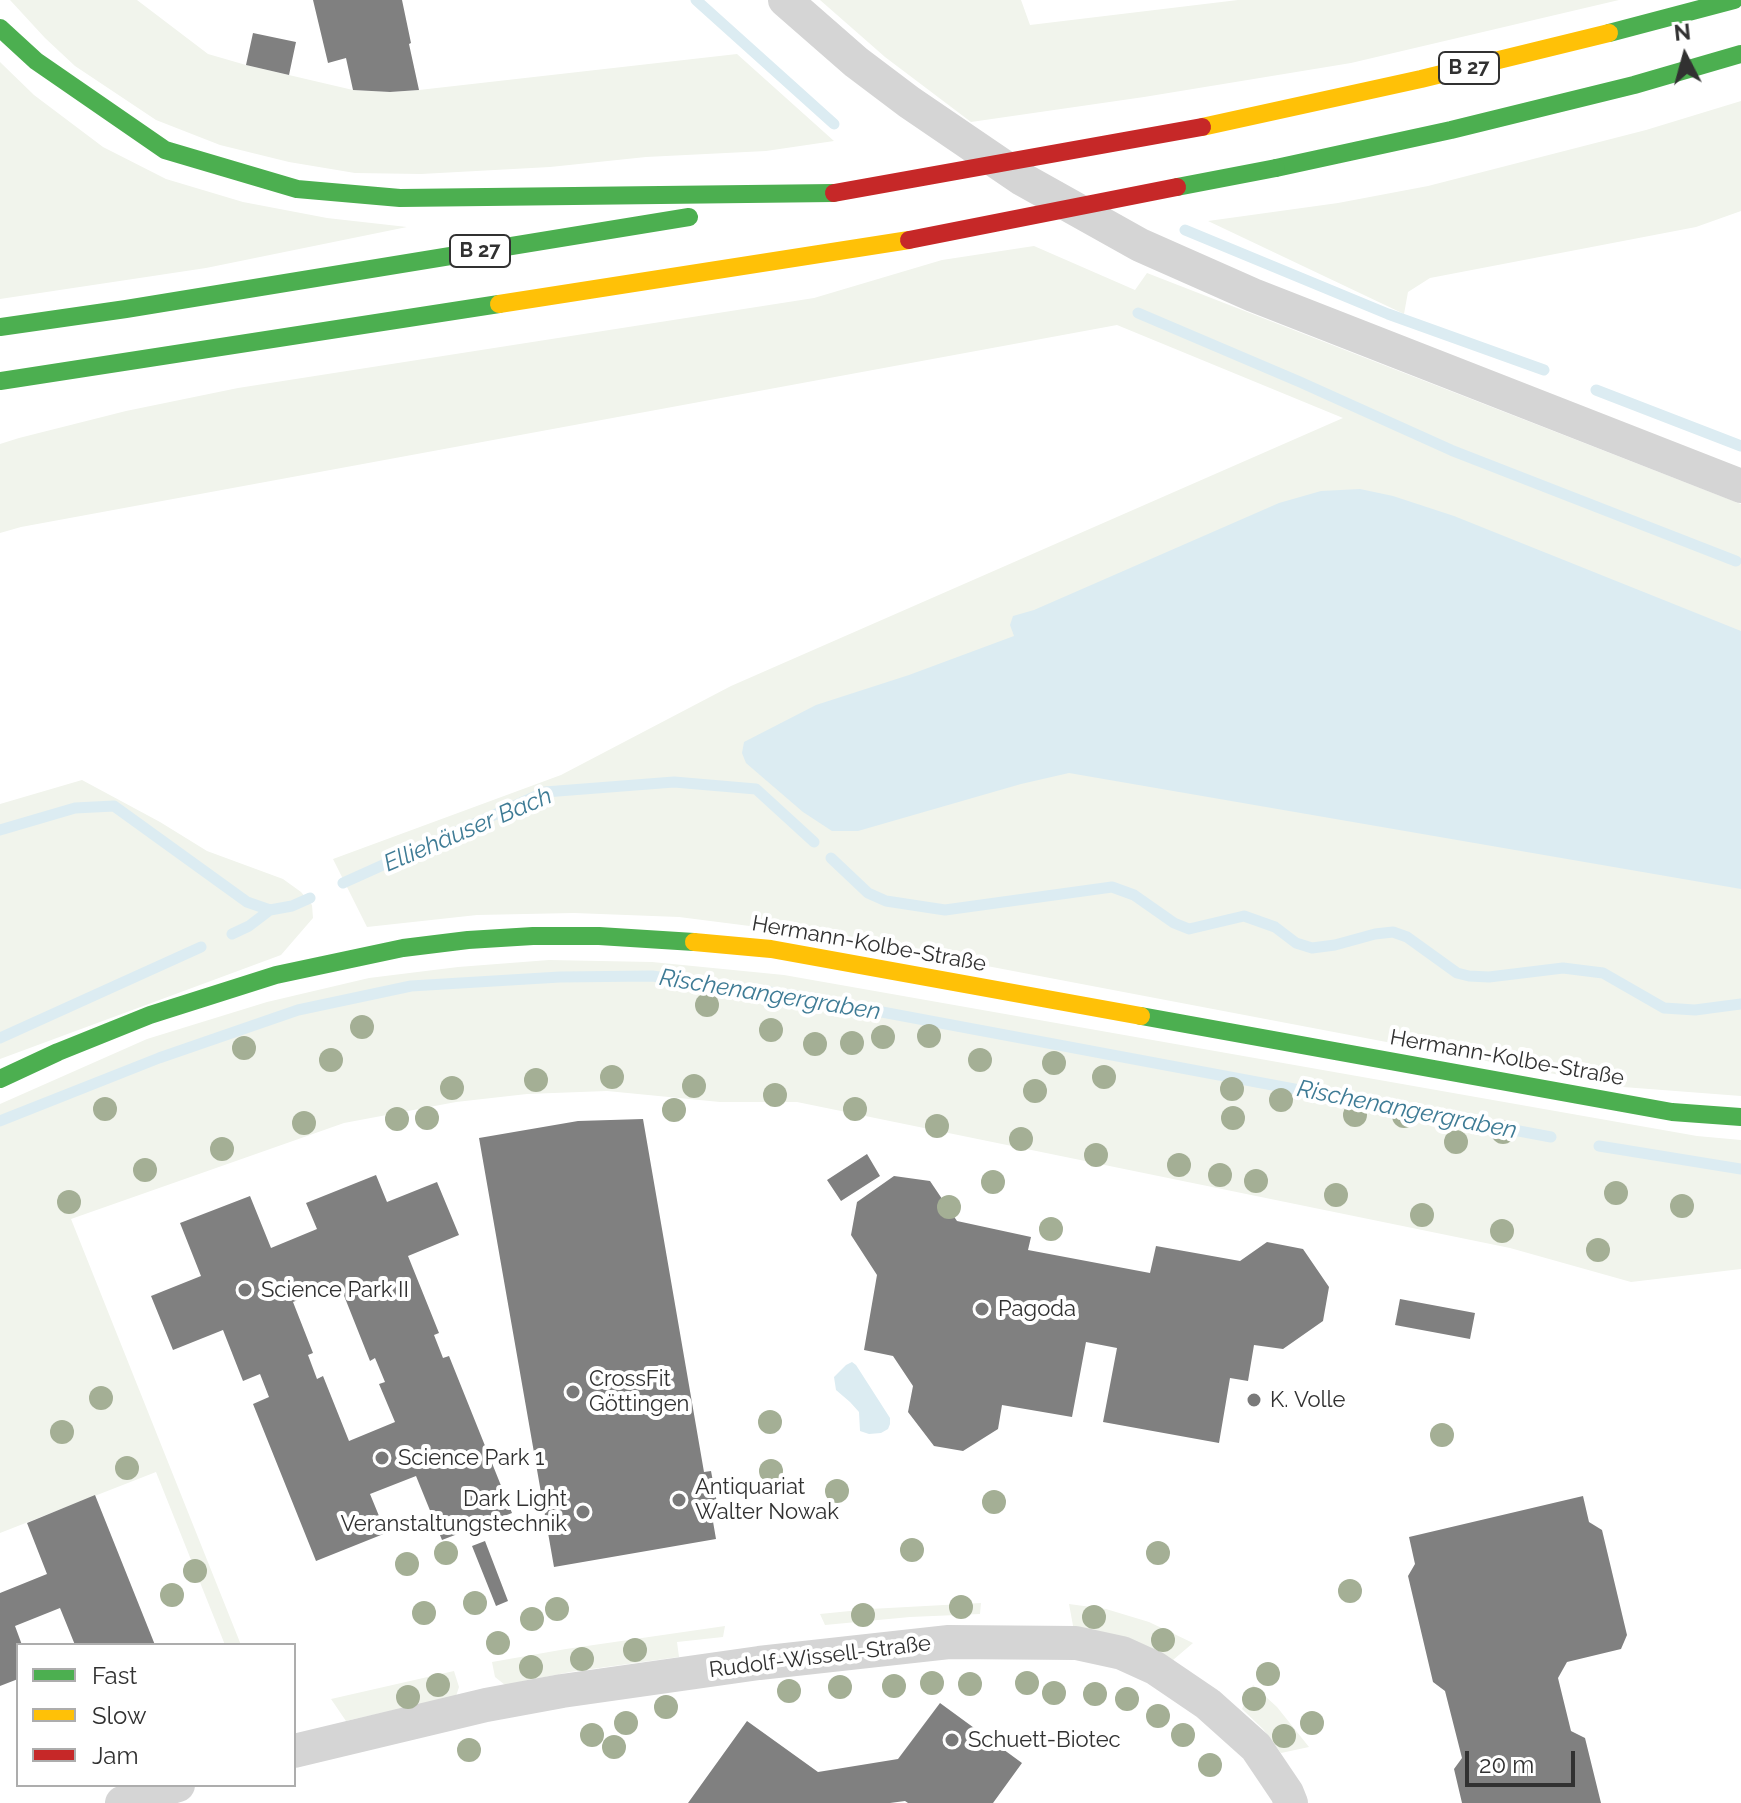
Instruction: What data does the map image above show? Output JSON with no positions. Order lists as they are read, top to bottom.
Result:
{
  "streets": {
    "main road": ["B 27", "Hermann-Kolbe-Straße"],
    "street": ["Rudolf-Wissell-Straße"]
  },
  "water": ["Elliehäuser Bach", "Rischenangergraben"],
  "places": [
    "Science Park II",
    "Pagoda",
    "CrossFit Göttingen",
    "K. Volle",
    "Science Park 1",
    "Antiquariat Walter Nowak",
    "Dark Light Veranstaltungstechnik",
    "Schuett-Biotec"
  ],
  "legend": ["Fast", "Slow", "Jam"],
  "scale_bar": "20 m",
  "north": "top"
}
